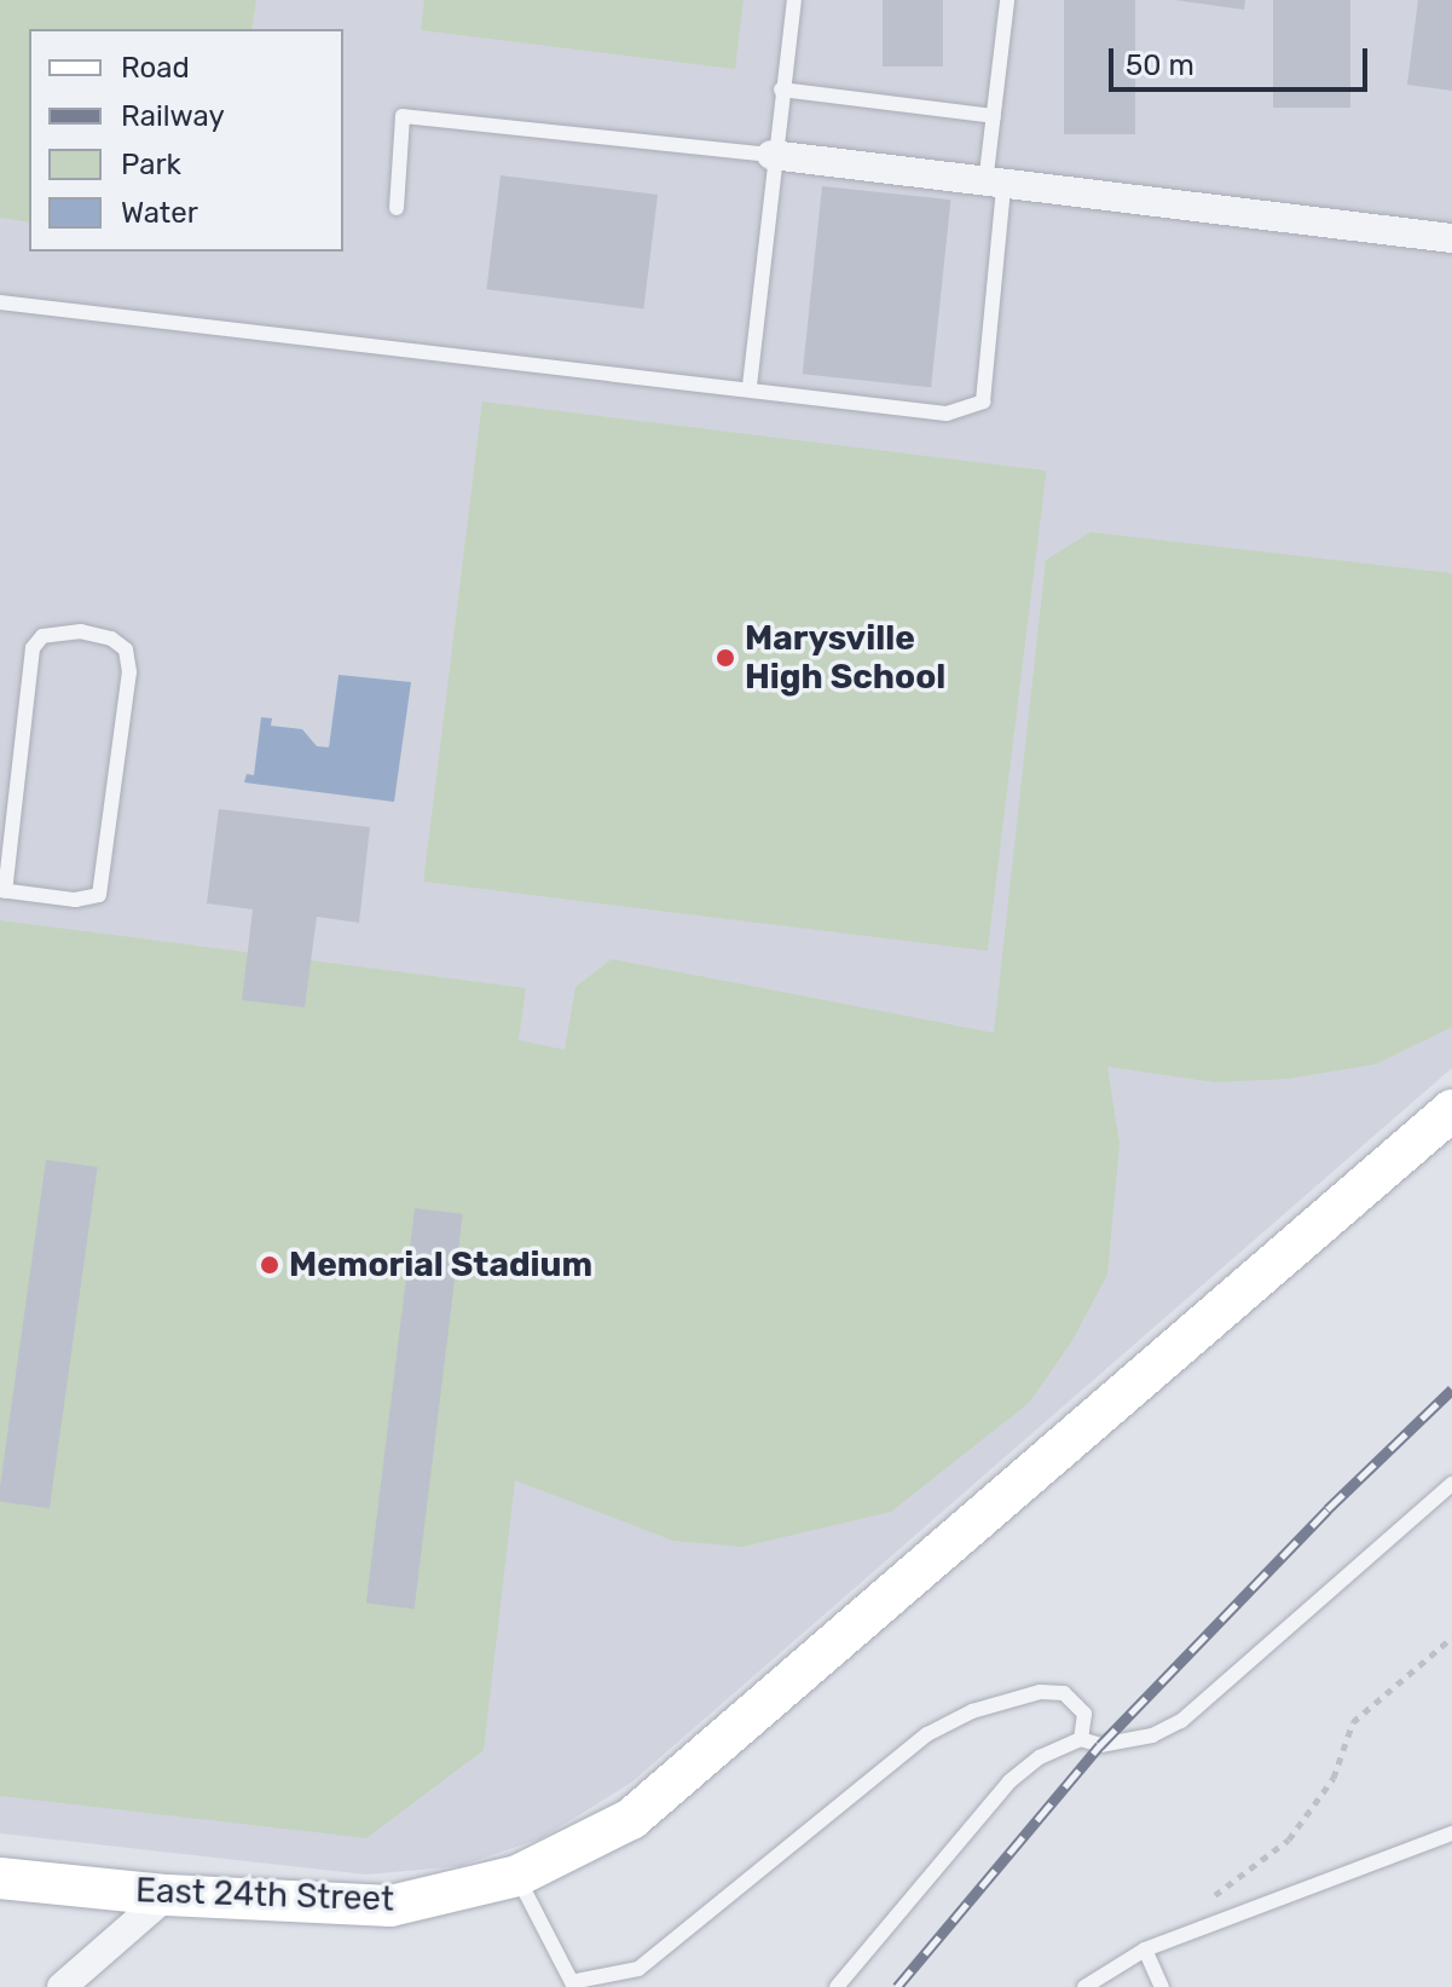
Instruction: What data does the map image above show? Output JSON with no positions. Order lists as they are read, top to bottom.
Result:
{
  "streets": {
    "street": ["East 24th Street"]
  },
  "places": ["Marysville High School", "Memorial Stadium"],
  "legend": [
    "Road",
    "Railway",
    "Park",
    "Water"
  ],
  "scale_bar": "50 m"
}
